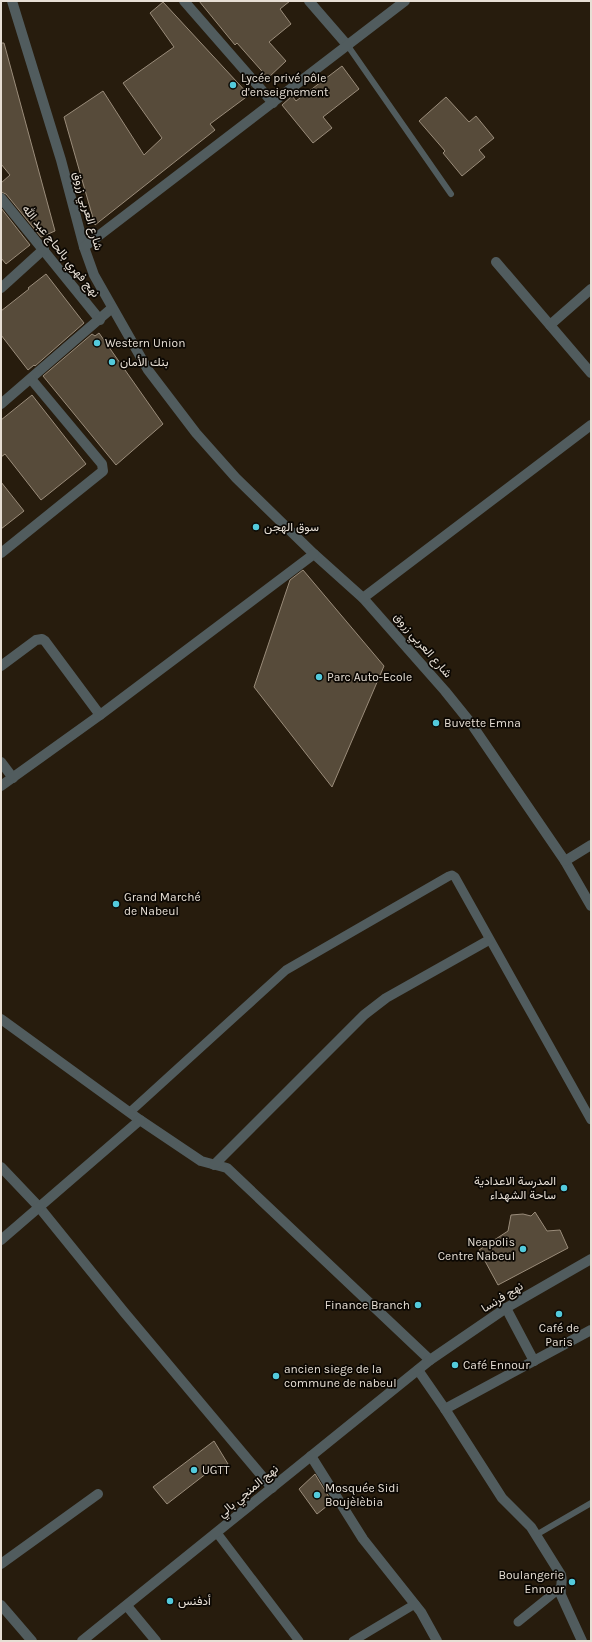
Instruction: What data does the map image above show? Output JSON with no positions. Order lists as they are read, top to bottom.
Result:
{
  "streets": {
    "street": [
      "شارع العربي زروق",
      "نهج فهري بالحاج عبد الله",
      "نهج فرنسا",
      "نهج المنجي بالي"
    ]
  },
  "crossings": [
    ["نهج فرنسا", "نهج المنجي بالي"]
  ],
  "places": [
    "Lycée privé pôle d'enseignement",
    "Western Union",
    "بنك الأمان",
    "سوق الهجن",
    "Parc Auto-Ecole",
    "Buvette Emna",
    "Grand Marché de Nabeul",
    "المدرسة الاعدادية ساحة الشهداء",
    "Neapolis Centre Nabeul",
    "Finance Branch",
    "Café de Paris",
    "Café Ennour",
    "ancien siege de la commune de nabeul",
    "UGTT",
    "Mosquée Sidi Boujèlèbia",
    "Boulangerie Ennour",
    "أدفنس"
  ]
}
